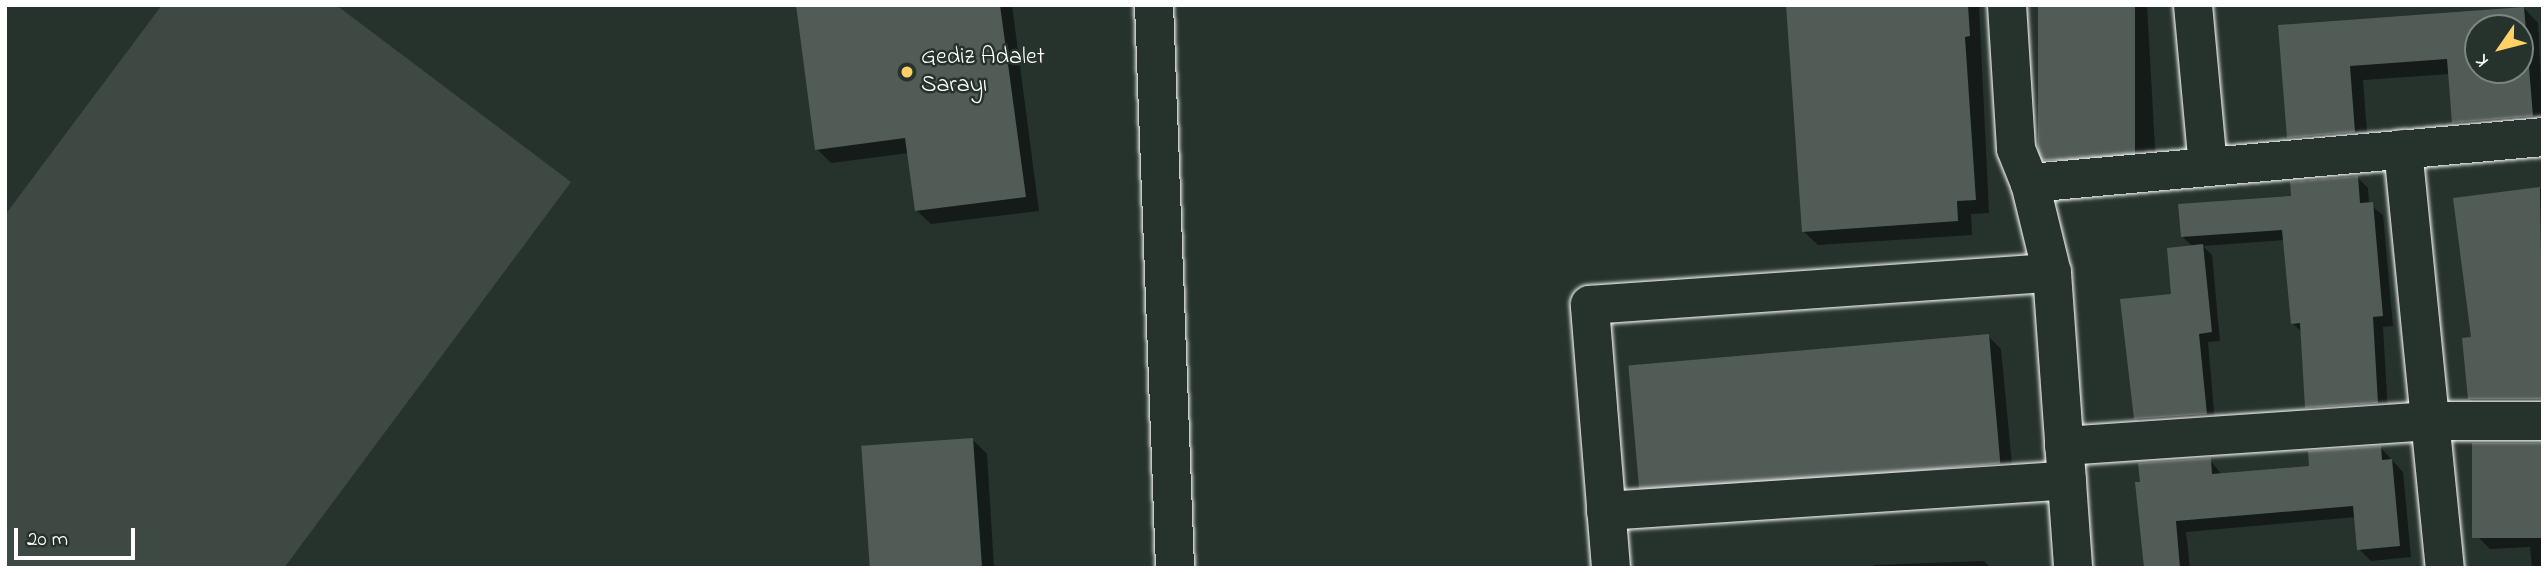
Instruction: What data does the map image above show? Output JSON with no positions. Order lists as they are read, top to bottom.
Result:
{
  "places": ["Gediz Adalet Sarayı"],
  "scale_bar": "20 m",
  "north": "bottom left"
}
